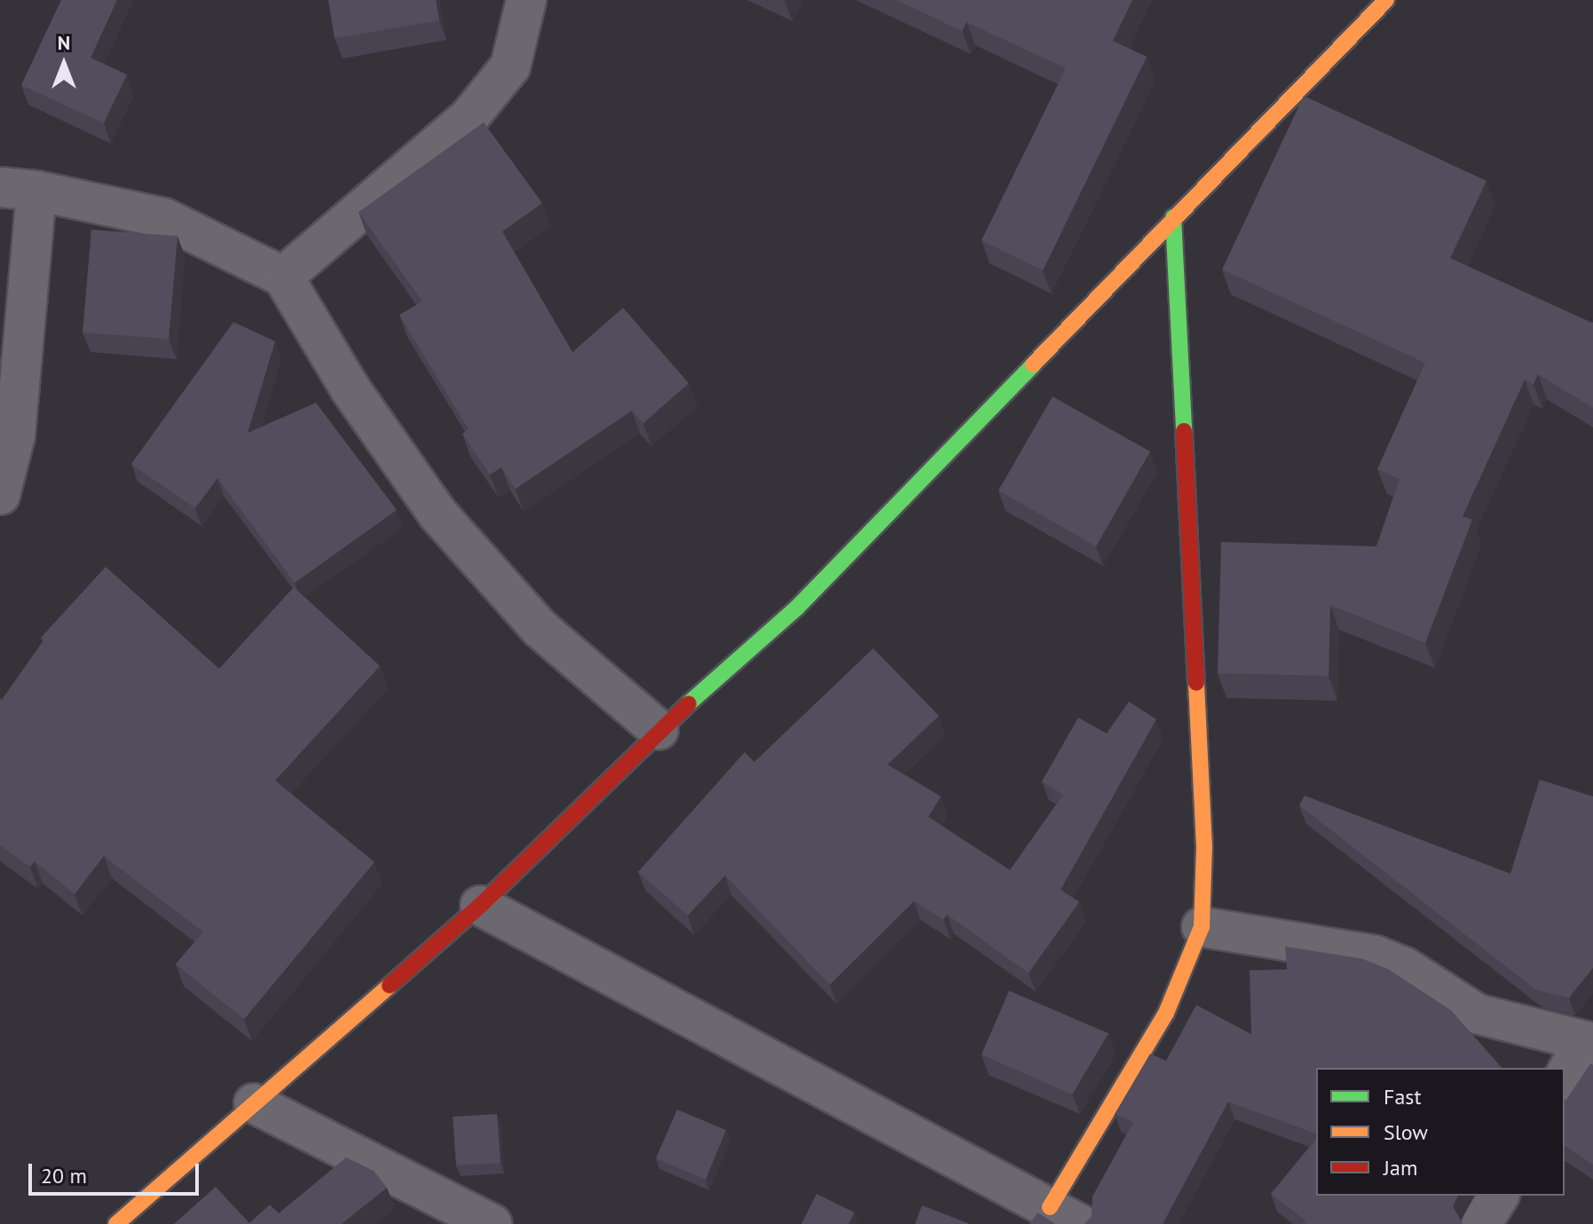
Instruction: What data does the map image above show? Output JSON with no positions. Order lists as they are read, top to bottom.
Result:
{
  "legend": ["Fast", "Slow", "Jam"],
  "scale_bar": "20 m",
  "north": "top"
}
